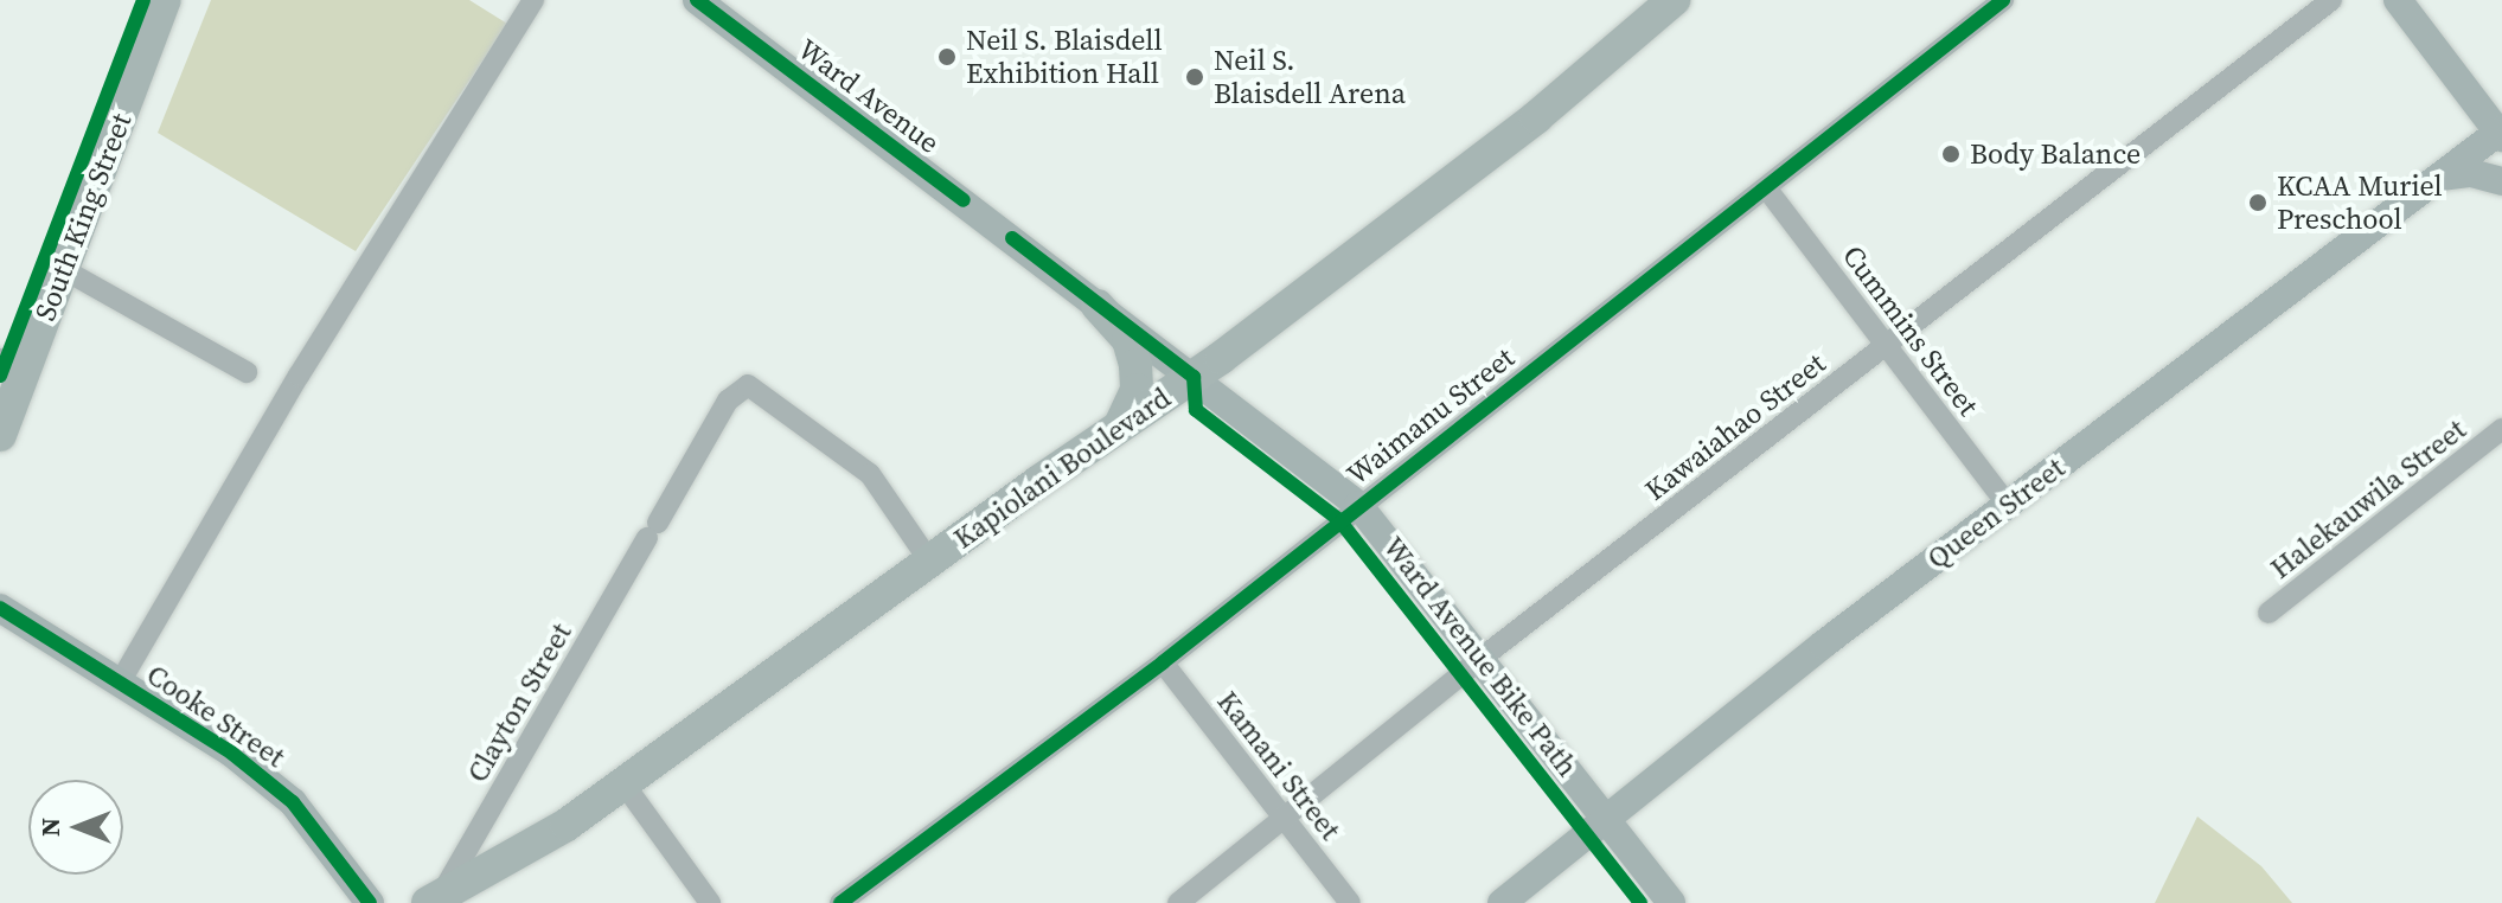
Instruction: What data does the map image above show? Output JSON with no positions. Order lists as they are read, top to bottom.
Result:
{
  "streets": {
    "main road": ["South King Street", "Kapiolani Boulevard"],
    "street": [
      "Ward Avenue",
      "Cummins Street",
      "Waimanu Street",
      "Kawaiahao Street",
      "Halekauwila Street",
      "Queen Street",
      "Clayton Street",
      "Cooke Street",
      "Kamani Street"
    ],
    "cycle path": ["Ward Avenue Bike Path"]
  },
  "crossings": [
    ["Ward Avenue", "Waimanu Street"],
    ["Ward Avenue", "Kawaiahao Street"],
    ["Ward Avenue", "Kapiolani Boulevard"],
    ["Ward Avenue", "Queen Street"],
    ["Cummins Street", "Waimanu Street"],
    ["Cummins Street", "Kawaiahao Street"],
    ["Cummins Street", "Queen Street"],
    ["Waimanu Street", "Kamani Street"],
    ["Kawaiahao Street", "Kamani Street"],
    ["Kapiolani Boulevard", "Clayton Street"]
  ],
  "places": [
    "Neil S. Blaisdell Exhibition Hall",
    "Neil S. Blaisdell Arena",
    "Body Balance",
    "KCAA Muriel Preschool"
  ],
  "north": "left"
}
